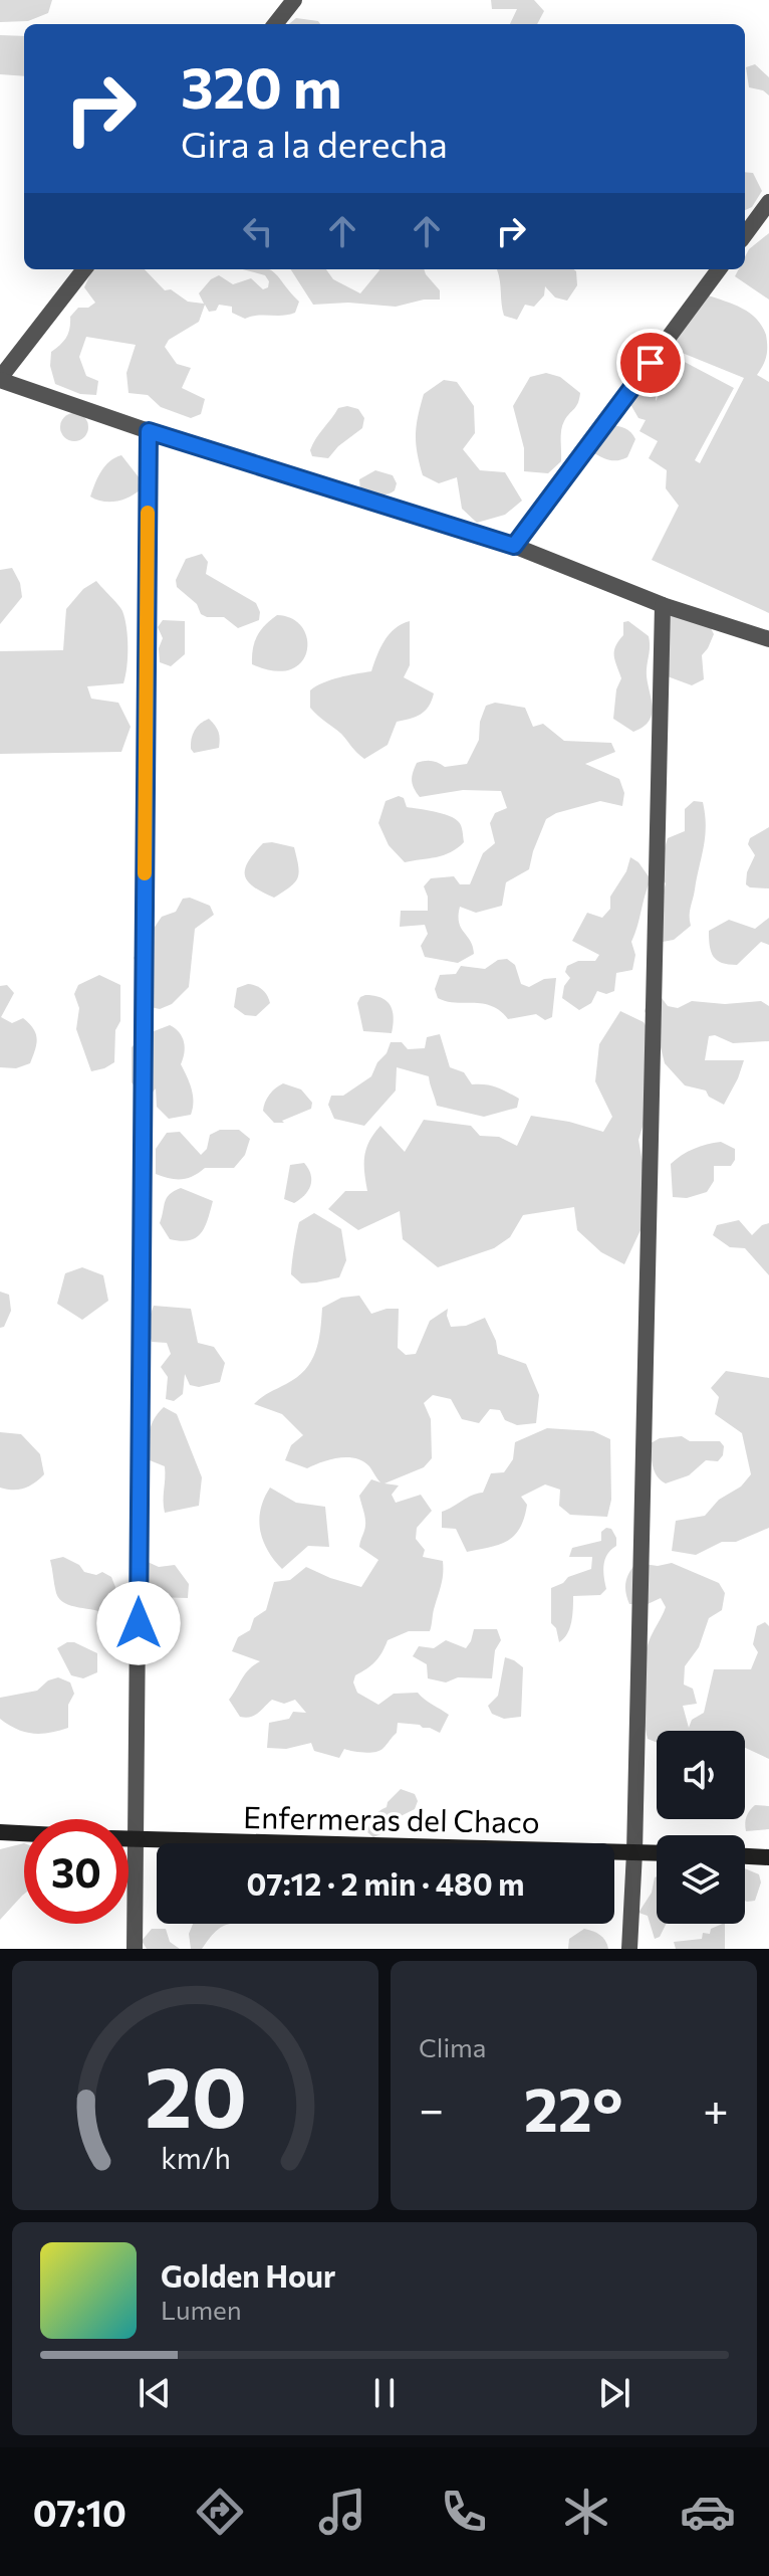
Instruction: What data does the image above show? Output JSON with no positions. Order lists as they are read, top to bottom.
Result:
{
  "streets": {
    "main road": ["Enfermeras del Chaco"]
  },
  "page": {
    "turn": ["320 m", "Gira a la derecha"],
    "limit": "30",
    "trip": "07:12 · 2 min · 480 m",
    "tile": "Clima",
    "heat": ["−", "22°", "+"],
    "song": ["Golden Hour", "Lumen"],
    "tabs": "07:10",
    "gauge": ["20", "km/h"]
  }
}
